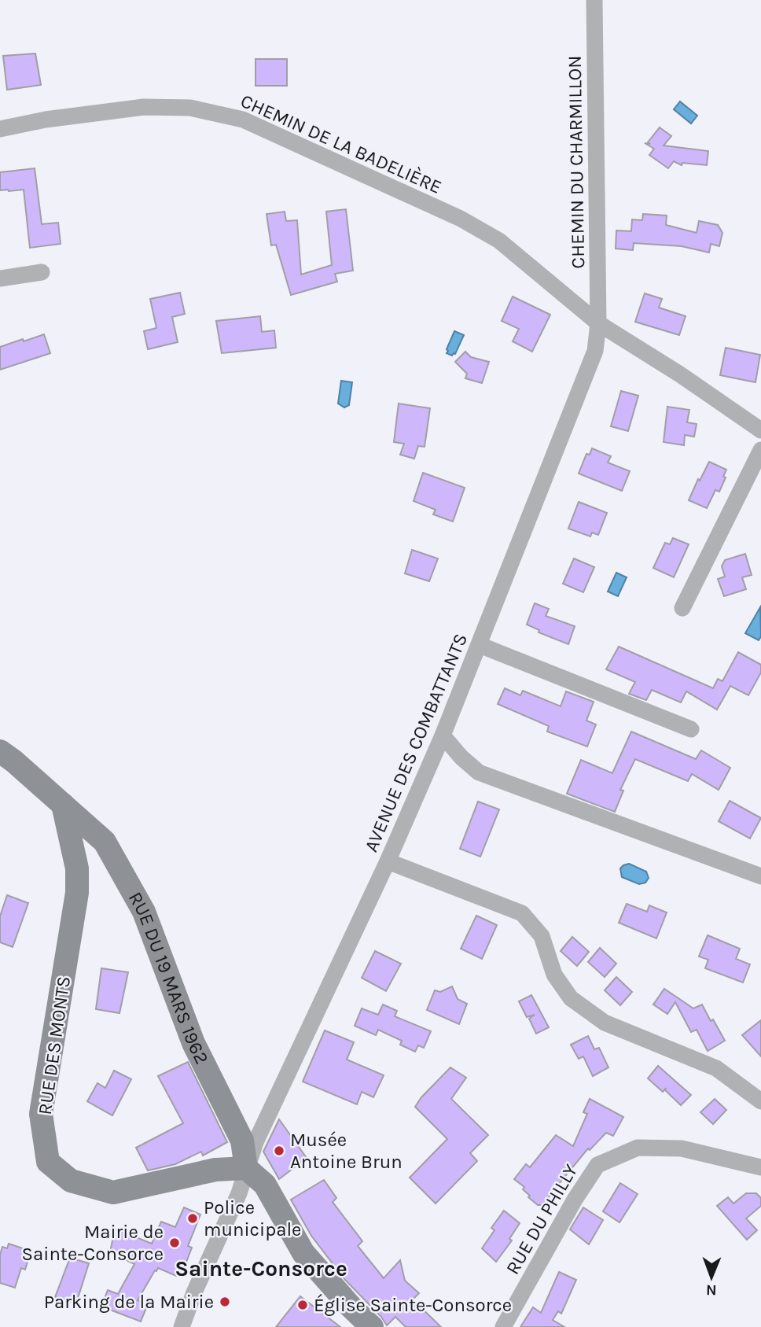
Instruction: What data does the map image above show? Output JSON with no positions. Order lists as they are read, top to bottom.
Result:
{
  "streets": {
    "street": [
      "CHEMIN DE LA BADELIÈRE",
      "CHEMIN DU CHARMILLON",
      "AVENUE DES COMBATTANTS",
      "RUE DU 19 MARS 1962",
      "RUE DES MONTS",
      "RUE DU PHILLY"
    ]
  },
  "crossings": [
    ["CHEMIN DE LA BADELIÈRE", "CHEMIN DU CHARMILLON"],
    ["CHEMIN DE LA BADELIÈRE", "AVENUE DES COMBATTANTS"],
    ["CHEMIN DU CHARMILLON", "AVENUE DES COMBATTANTS"],
    ["AVENUE DES COMBATTANTS", "RUE DU 19 MARS 1962"],
    ["AVENUE DES COMBATTANTS", "RUE DES MONTS"],
    ["RUE DU 19 MARS 1962", "RUE DES MONTS"]
  ],
  "districts": ["Sainte-Consorce"],
  "places": [
    "Musée Antoine Brun",
    "Police municipale",
    "Mairie de Sainte-Consorce",
    "Parking de la Mairie",
    "Église Sainte-Consorce"
  ],
  "north": "bottom"
}
